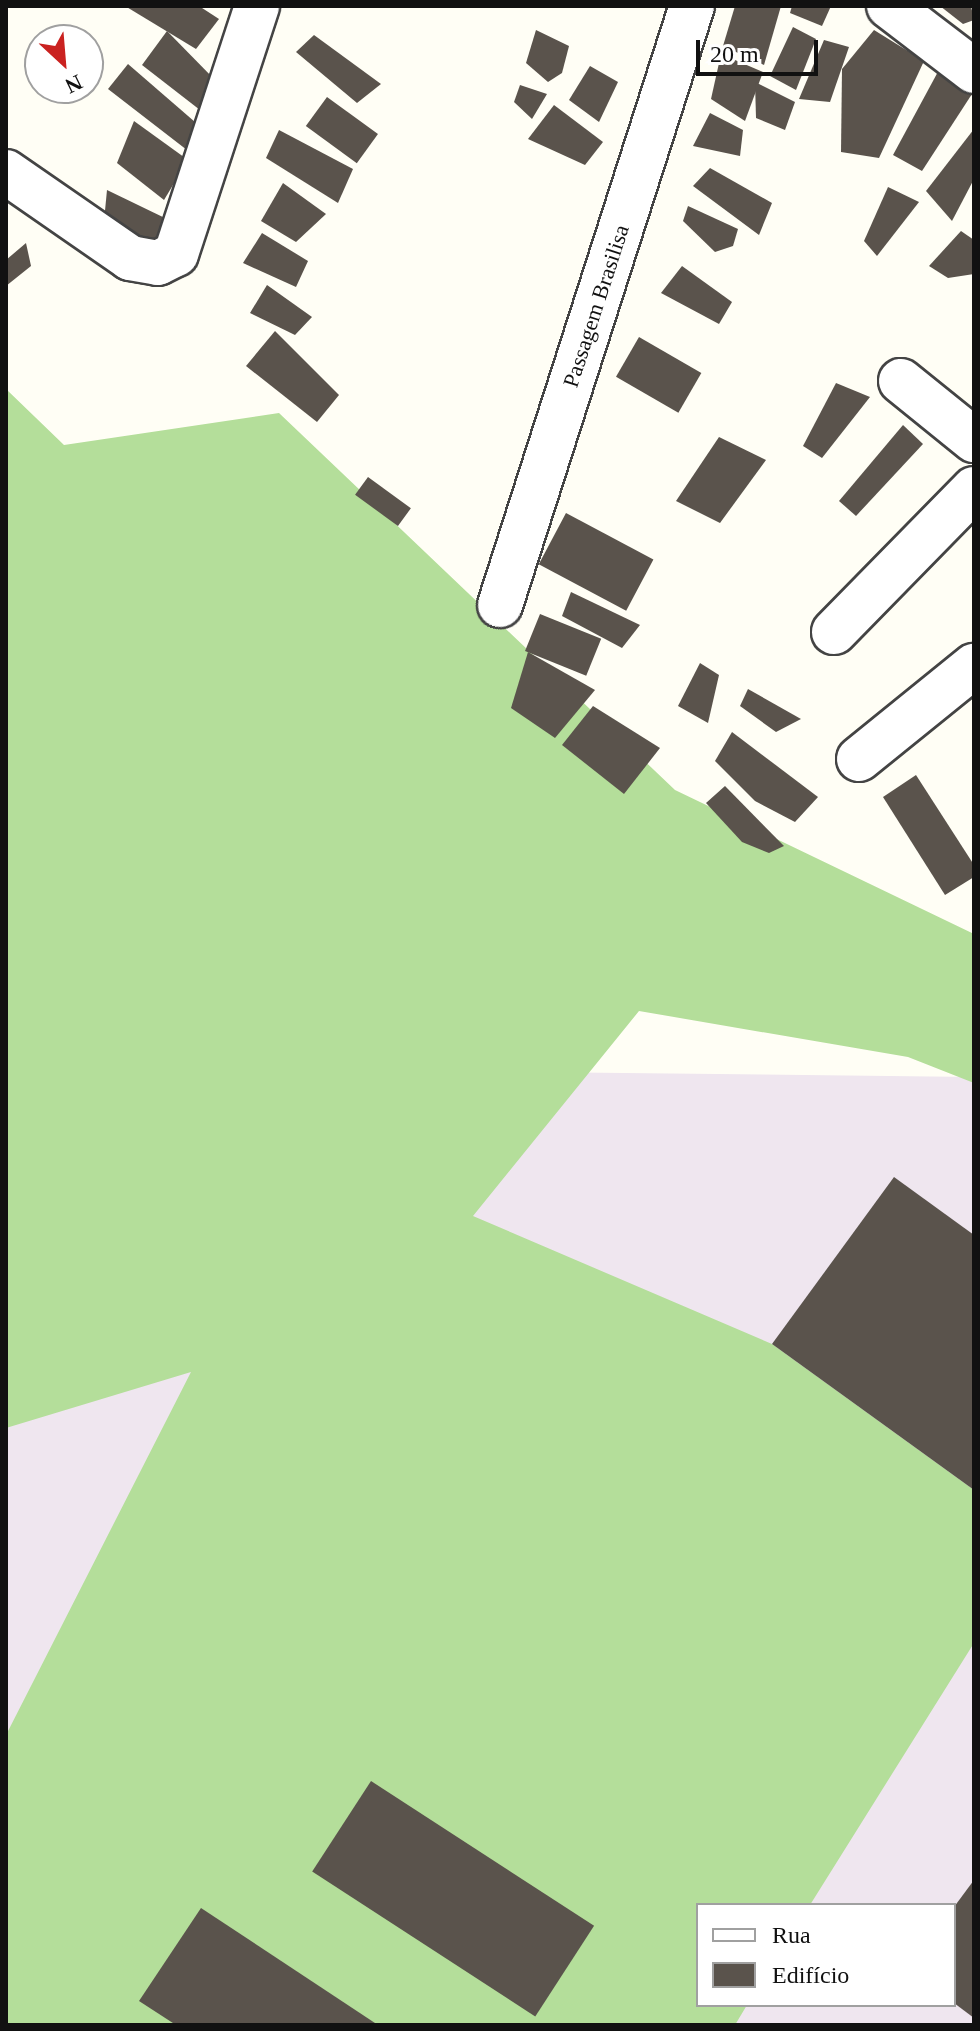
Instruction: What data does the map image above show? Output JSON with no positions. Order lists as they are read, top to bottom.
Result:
{
  "streets": {
    "street": ["Passagem Brasilisa"]
  },
  "legend": ["Rua", "Edifício"],
  "scale_bar": "20 m",
  "north": "bottom right"
}
